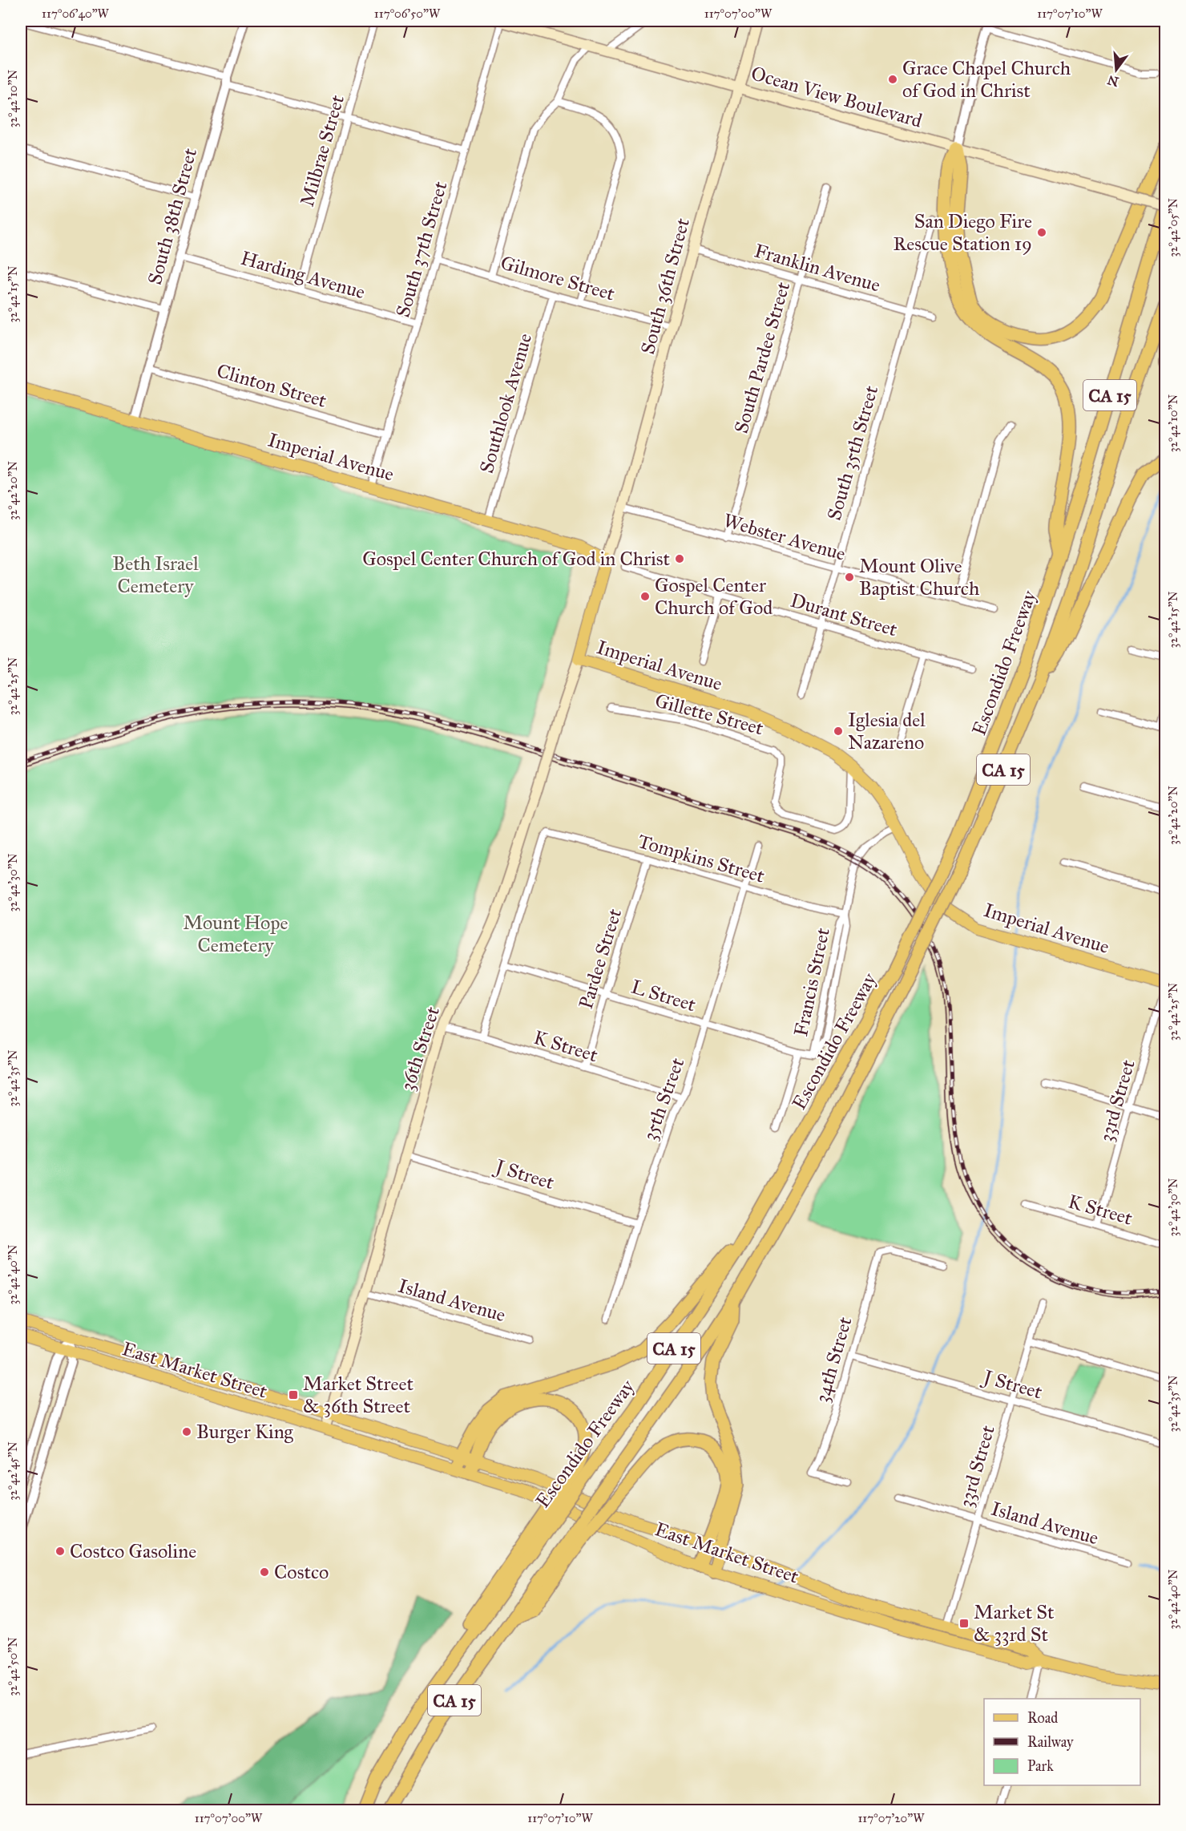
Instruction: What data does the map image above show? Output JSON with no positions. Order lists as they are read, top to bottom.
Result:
{
  "streets": {
    "highway": ["CA 15", "Escondido Freeway"],
    "main road": [
      "Ocean View Boulevard",
      "South 36th Street",
      "Imperial Avenue",
      "36th Street",
      "East Market Street"
    ],
    "street": [
      "Milbrae Street",
      "South 38th Street",
      "South 37th Street",
      "Franklin Avenue",
      "Harding Avenue",
      "Gilmore Street",
      "South Pardee Street",
      "Clinton Street",
      "Southlook Avenue",
      "South 35th Street",
      "Webster Avenue",
      "Durant Street",
      "Gillette Street",
      "Tompkins Street",
      "Pardee Street",
      "Francis Street",
      "L Street",
      "K Street",
      "35th Street",
      "33rd Street",
      "J Street",
      "Island Avenue",
      "34th Street"
    ]
  },
  "crossings": [
    ["Ocean View Boulevard", "South 37th Street"],
    ["Ocean View Boulevard", "South 36th Street"],
    ["Ocean View Boulevard", "Escondido Freeway"],
    ["Milbrae Street", "Harding Avenue"],
    ["South 38th Street", "Harding Avenue"],
    ["South 38th Street", "Clinton Street"],
    ["South 38th Street", "Imperial Avenue"],
    ["South 37th Street", "Harding Avenue"],
    ["South 37th Street", "Gilmore Street"],
    ["South 37th Street", "Clinton Street"],
    ["South 37th Street", "Imperial Avenue"],
    ["Franklin Avenue", "South 36th Street"],
    ["Franklin Avenue", "South Pardee Street"],
    ["Franklin Avenue", "South 35th Street"],
    ["Gilmore Street", "South 36th Street"],
    ["Gilmore Street", "Southlook Avenue"],
    ["South 36th Street", "Imperial Avenue"],
    ["South 36th Street", "Webster Avenue"],
    ["South Pardee Street", "Webster Avenue"],
    ["CA 15", "Escondido Freeway"],
    ["Southlook Avenue", "Imperial Avenue"],
    ["South 35th Street", "Webster Avenue"],
    ["South 35th Street", "Durant Street"],
    ["Imperial Avenue", "Gillette Street"],
    ["Imperial Avenue", "Francis Street"],
    ["Imperial Avenue", "36th Street"],
    ["Imperial Avenue", "33rd Street"],
    ["Tompkins Street", "Pardee Street"],
    ["Tompkins Street", "Francis Street"],
    ["Tompkins Street", "L Street"],
    ["Tompkins Street", "35th Street"],
    ["Pardee Street", "L Street"],
    ["Pardee Street", "K Street"],
    ["Francis Street", "L Street"],
    ["L Street", "35th Street"],
    ["K Street", "36th Street"],
    ["K Street", "35th Street"],
    ["K Street", "33rd Street"],
    ["36th Street", "J Street"],
    ["36th Street", "Island Avenue"],
    ["36th Street", "East Market Street"],
    ["35th Street", "J Street"],
    ["33rd Street", "J Street"],
    ["33rd Street", "Island Avenue"],
    ["33rd Street", "East Market Street"],
    ["J Street", "34th Street"]
  ],
  "parks": ["Beth Israel Cemetery", "Mount Hope Cemetery"],
  "places": {
    "other": [
      "Grace Chapel Church of God in Christ",
      "San Diego Fire Rescue Station 19",
      "Gospel Center Church of God in Christ",
      "Mount Olive Baptist Church",
      "Gospel Center Church of God",
      "Iglesia del Nazareno",
      "Burger King",
      "Costco Gasoline",
      "Costco"
    ],
    "transit": ["Market Street & 36th Street", "Market St & 33rd St"]
  },
  "legend": ["Road", "Railway", "Park"],
  "north": "bottom",
  "coordinates": [
    "117°06'40\"W",
    "117°06'50\"W",
    "117°07'00\"W",
    "117°07'10\"W",
    "32°42'10\"N",
    "32°42'05\"N",
    "32°42'15\"N",
    "32°42'20\"N",
    "32°42'25\"N",
    "32°42'30\"N",
    "32°42'35\"N",
    "32°42'40\"N",
    "32°42'45\"N",
    "32°42'50\"N",
    "117°07'20\"W"
  ]
}
